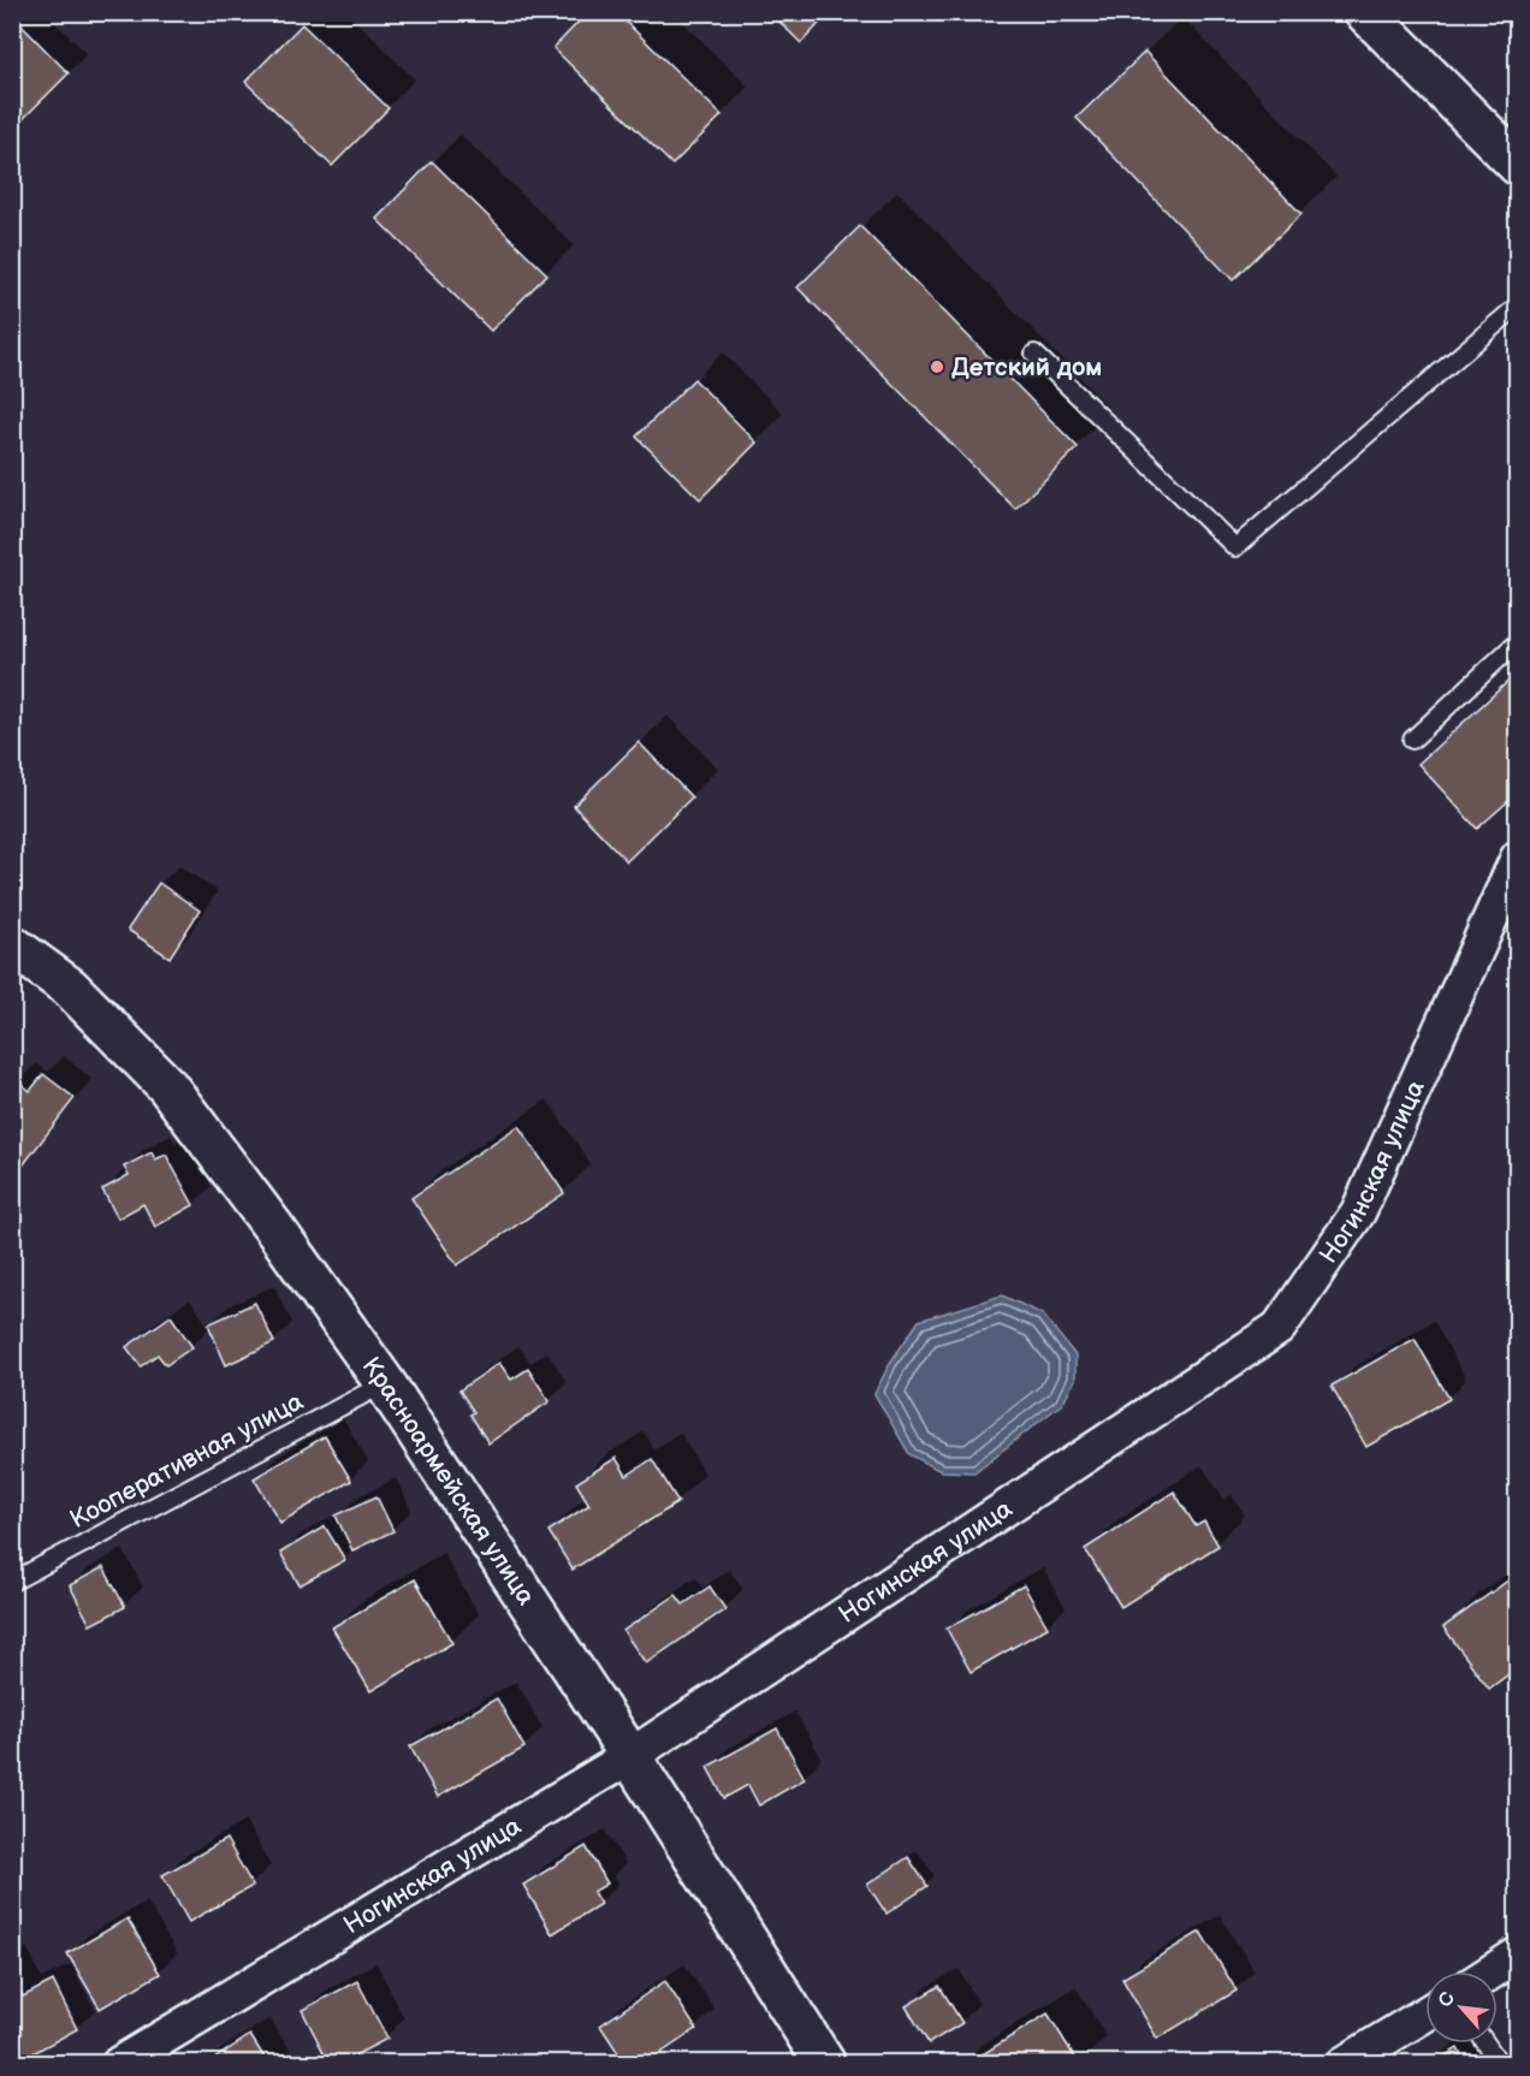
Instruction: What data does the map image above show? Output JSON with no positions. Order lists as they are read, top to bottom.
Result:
{
  "streets": {
    "main road": ["Красноармейская улица"],
    "street": ["Ногинская улица"],
    "lane": ["Кооперативная улица"]
  },
  "crossings": [
    ["Ногинская улица", "Красноармейская улица"],
    ["Кооперативная улица", "Красноармейская улица"]
  ],
  "places": ["Детский дом"],
  "north": "top left"
}
